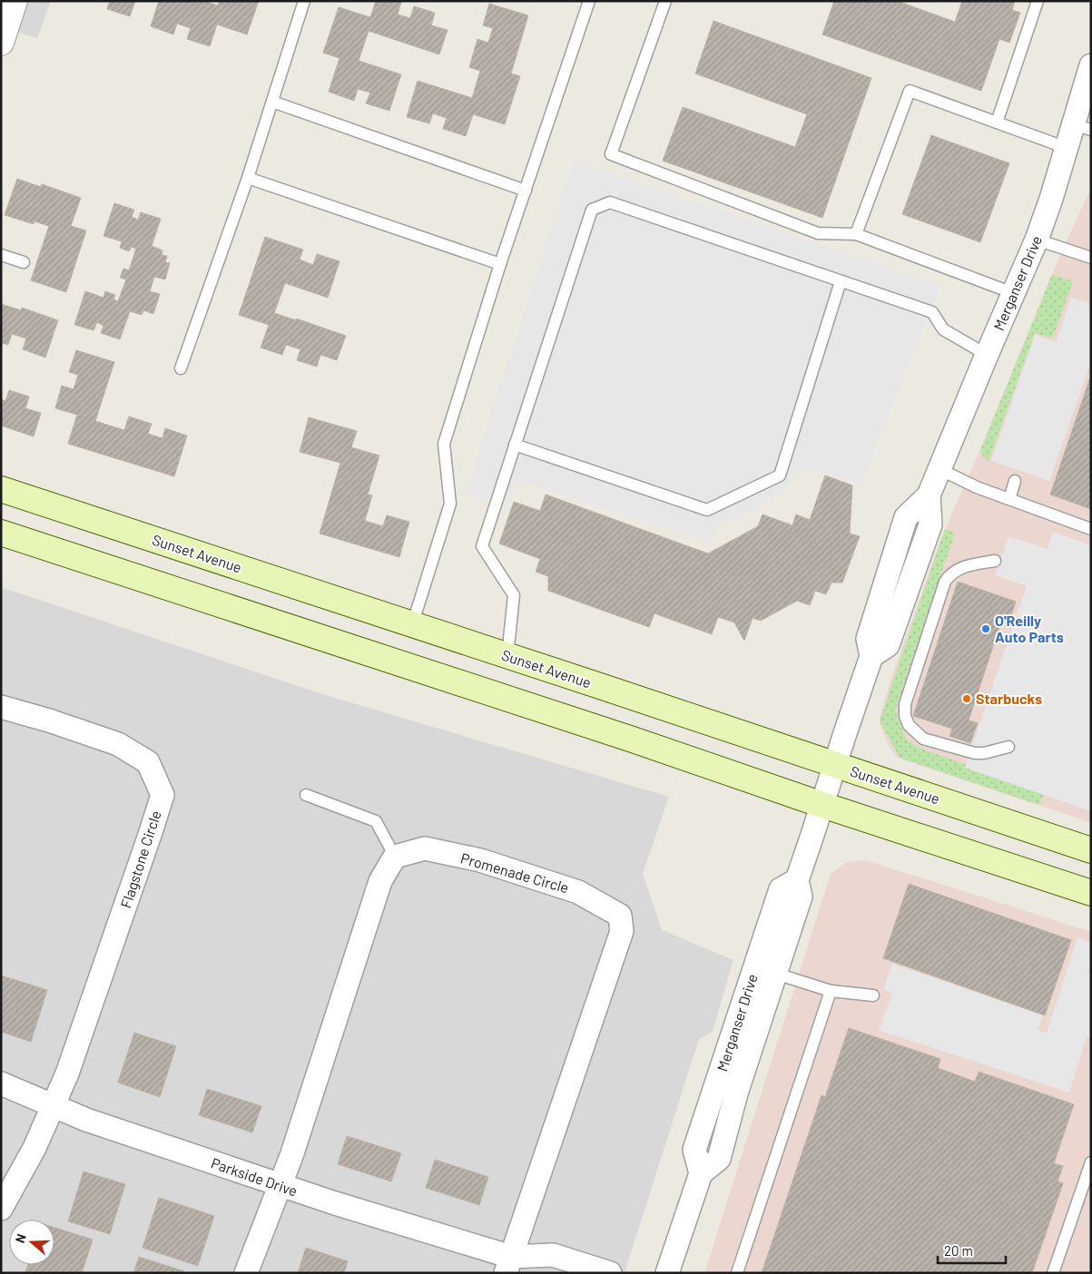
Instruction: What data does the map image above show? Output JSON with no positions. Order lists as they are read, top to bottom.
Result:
{
  "streets": {
    "main road": ["Sunset Avenue"],
    "street": [
      "Merganser Drive",
      "Flagstone Circle",
      "Promenade Circle",
      "Parkside Drive"
    ]
  },
  "crossings": [
    ["Merganser Drive", "Sunset Avenue"],
    ["Flagstone Circle", "Parkside Drive"],
    ["Promenade Circle", "Parkside Drive"]
  ],
  "places": ["O'Reilly Auto Parts", "Starbucks"],
  "scale_bar": "20 m",
  "north": "left"
}
